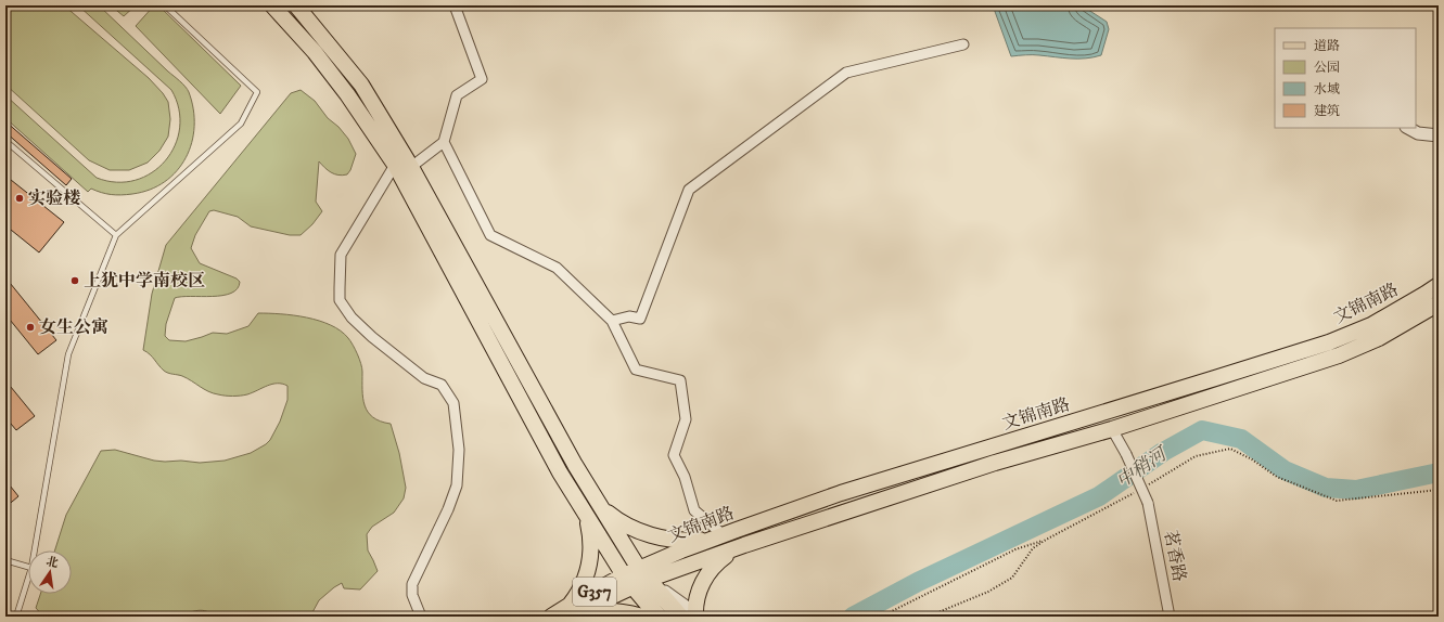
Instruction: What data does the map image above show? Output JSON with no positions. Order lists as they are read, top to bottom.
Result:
{
  "streets": {
    "highway": ["G357"],
    "main road": ["文锦南路"],
    "street": ["茗香路"]
  },
  "crossings": [
    ["文锦南路", "茗香路"],
    ["文锦南路", "G357"]
  ],
  "water": ["中稍河"],
  "places": ["实验楼", "上犹中学南校区", "女生公寓"],
  "legend": [
    "道路",
    "公园",
    "水域",
    "建筑"
  ],
  "north": "top"
}
